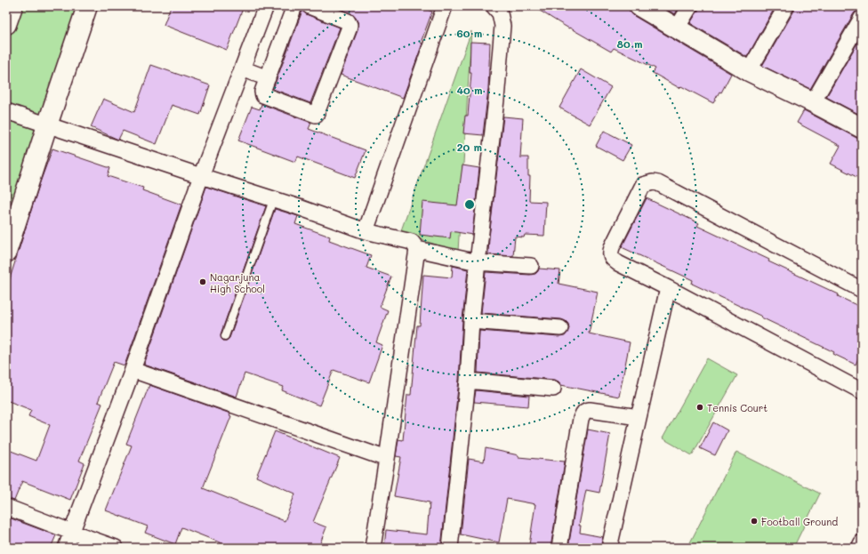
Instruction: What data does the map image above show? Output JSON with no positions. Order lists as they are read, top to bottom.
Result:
{
  "places": ["Nagarjuna High School", "Tennis Court", "Football Ground"],
  "rings": [
    "60 m",
    "80 m",
    "40 m",
    "20 m"
  ]
}
